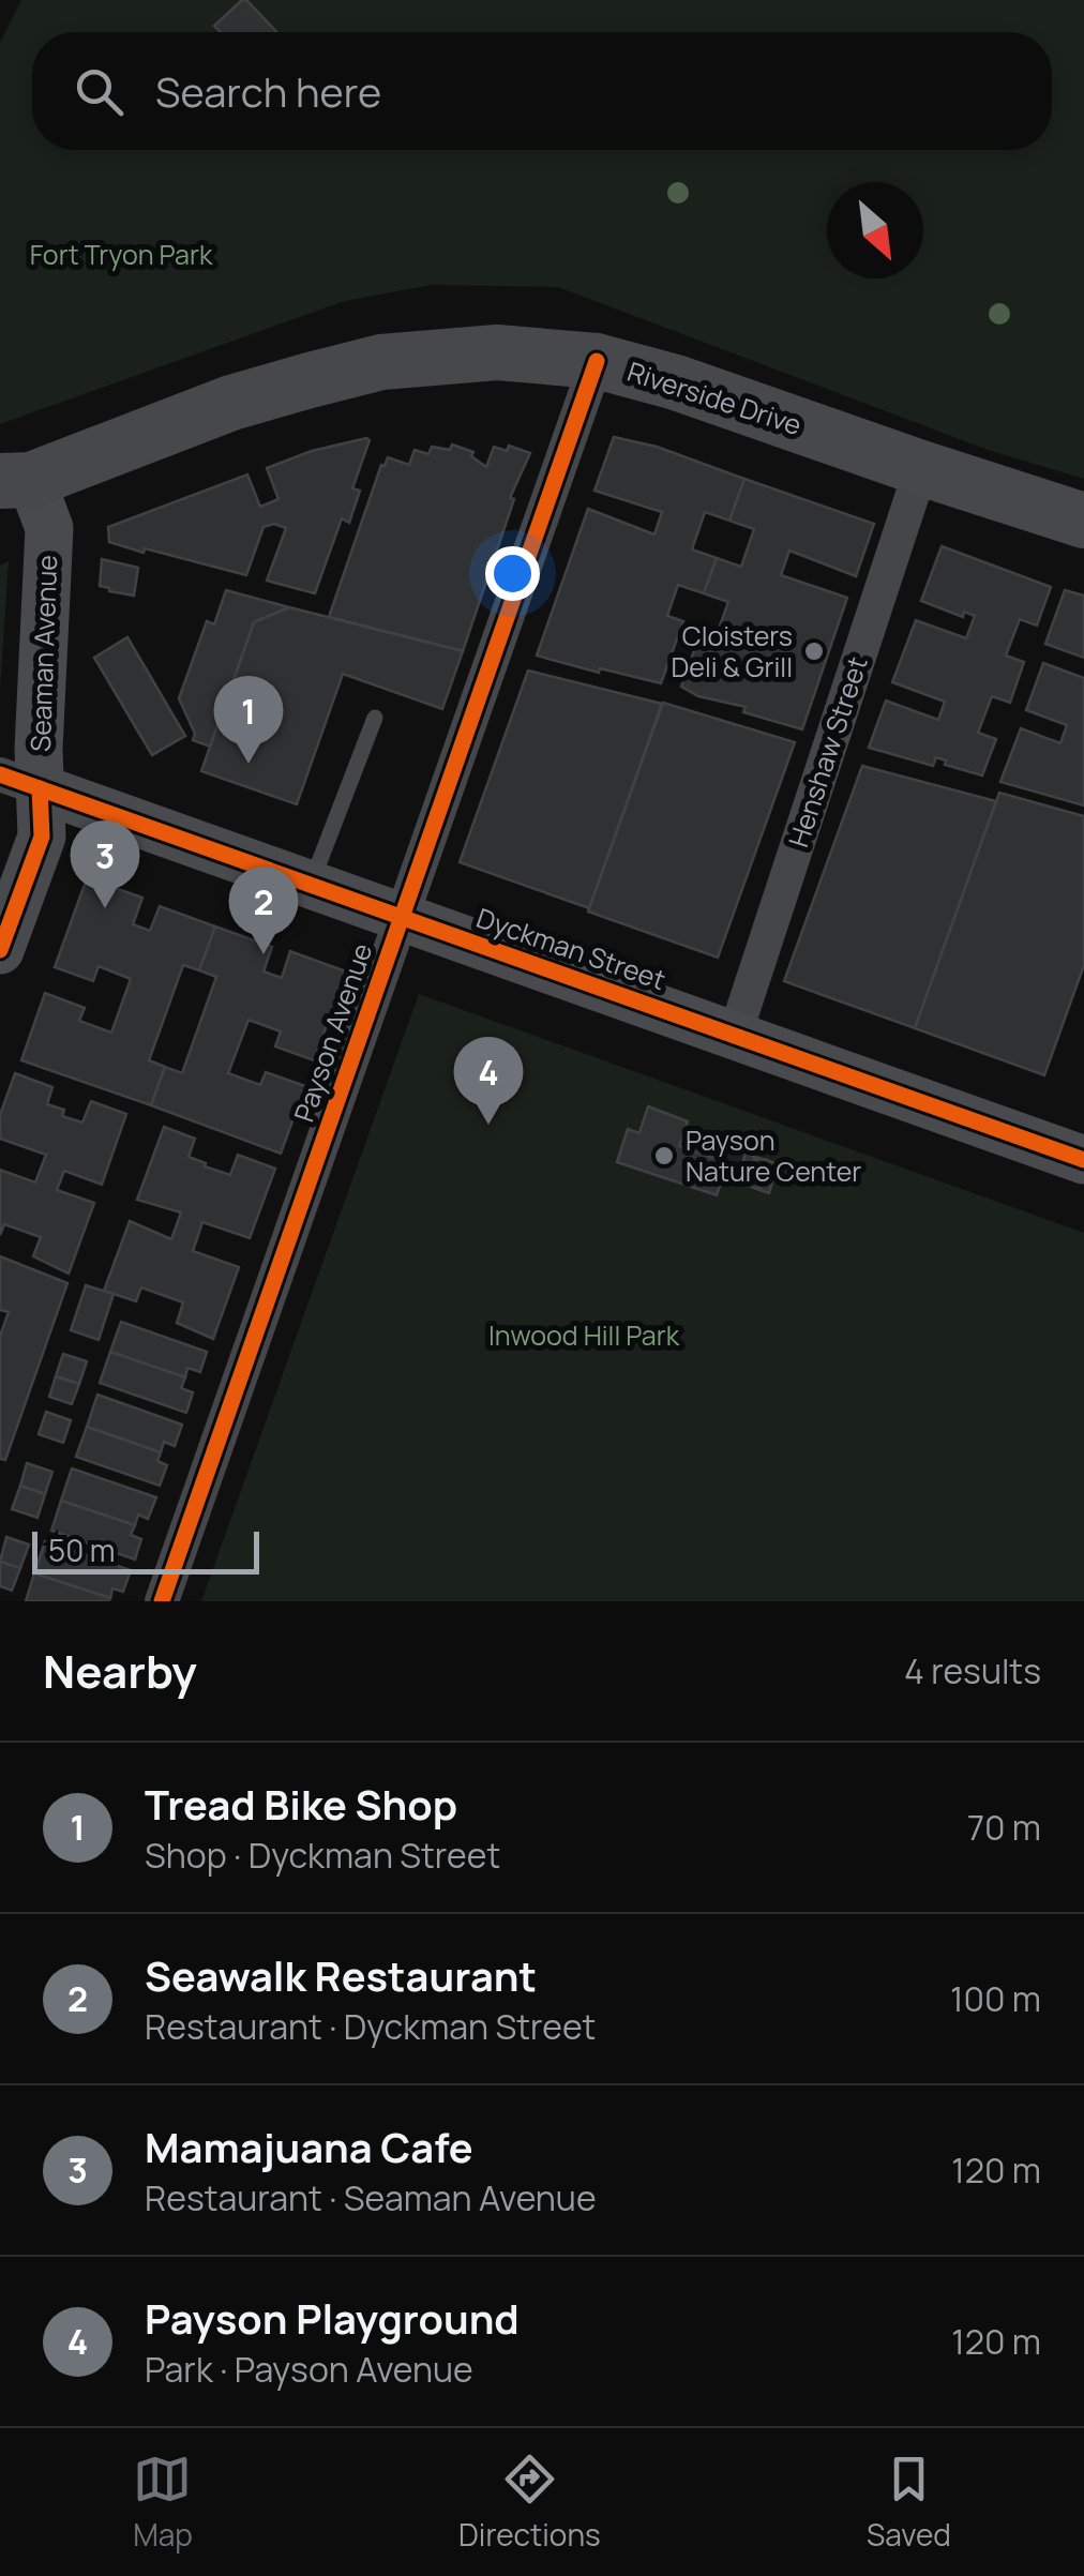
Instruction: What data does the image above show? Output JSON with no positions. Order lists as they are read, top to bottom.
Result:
{
  "streets": {
    "main road": ["Riverside Drive", "Seaman Avenue", "Dyckman Street"],
    "street": ["Henshaw Street", "Payson Avenue"]
  },
  "crossings": [
    ["Riverside Drive", "Seaman Avenue"],
    ["Riverside Drive", "Henshaw Street"],
    ["Riverside Drive", "Payson Avenue"],
    ["Seaman Avenue", "Dyckman Street"],
    ["Henshaw Street", "Dyckman Street"],
    ["Dyckman Street", "Payson Avenue"]
  ],
  "parks": ["Fort Tryon Park", "Inwood Hill Park"],
  "places": ["Cloisters Deli & Grill", "Payson Nature Center"],
  "scale_bar": "50 m",
  "north": "bottom right",
  "page": {
    "search": "Search here",
    "pins": [
      "1",
      "3",
      "2",
      "4"
    ],
    "scale": "50 m",
    "heading": ["Nearby", "4 results"],
    "list": [
      {
        "mark": "1",
        "name": "Tread Bike Shop",
        "note": "Shop · Dyckman Street",
        "value": "70 m"
      },
      {
        "mark": "2",
        "name": "Seawalk Restaurant",
        "note": "Restaurant · Dyckman Street",
        "value": "100 m"
      },
      {
        "mark": "3",
        "name": "Mamajuana Cafe",
        "note": "Restaurant · Seaman Avenue",
        "value": "120 m"
      },
      {
        "mark": "4",
        "name": "Payson Playground",
        "note": "Park · Payson Avenue",
        "value": "120 m"
      }
    ],
    "nav": ["Map", "Directions", "Saved"]
  }
}
